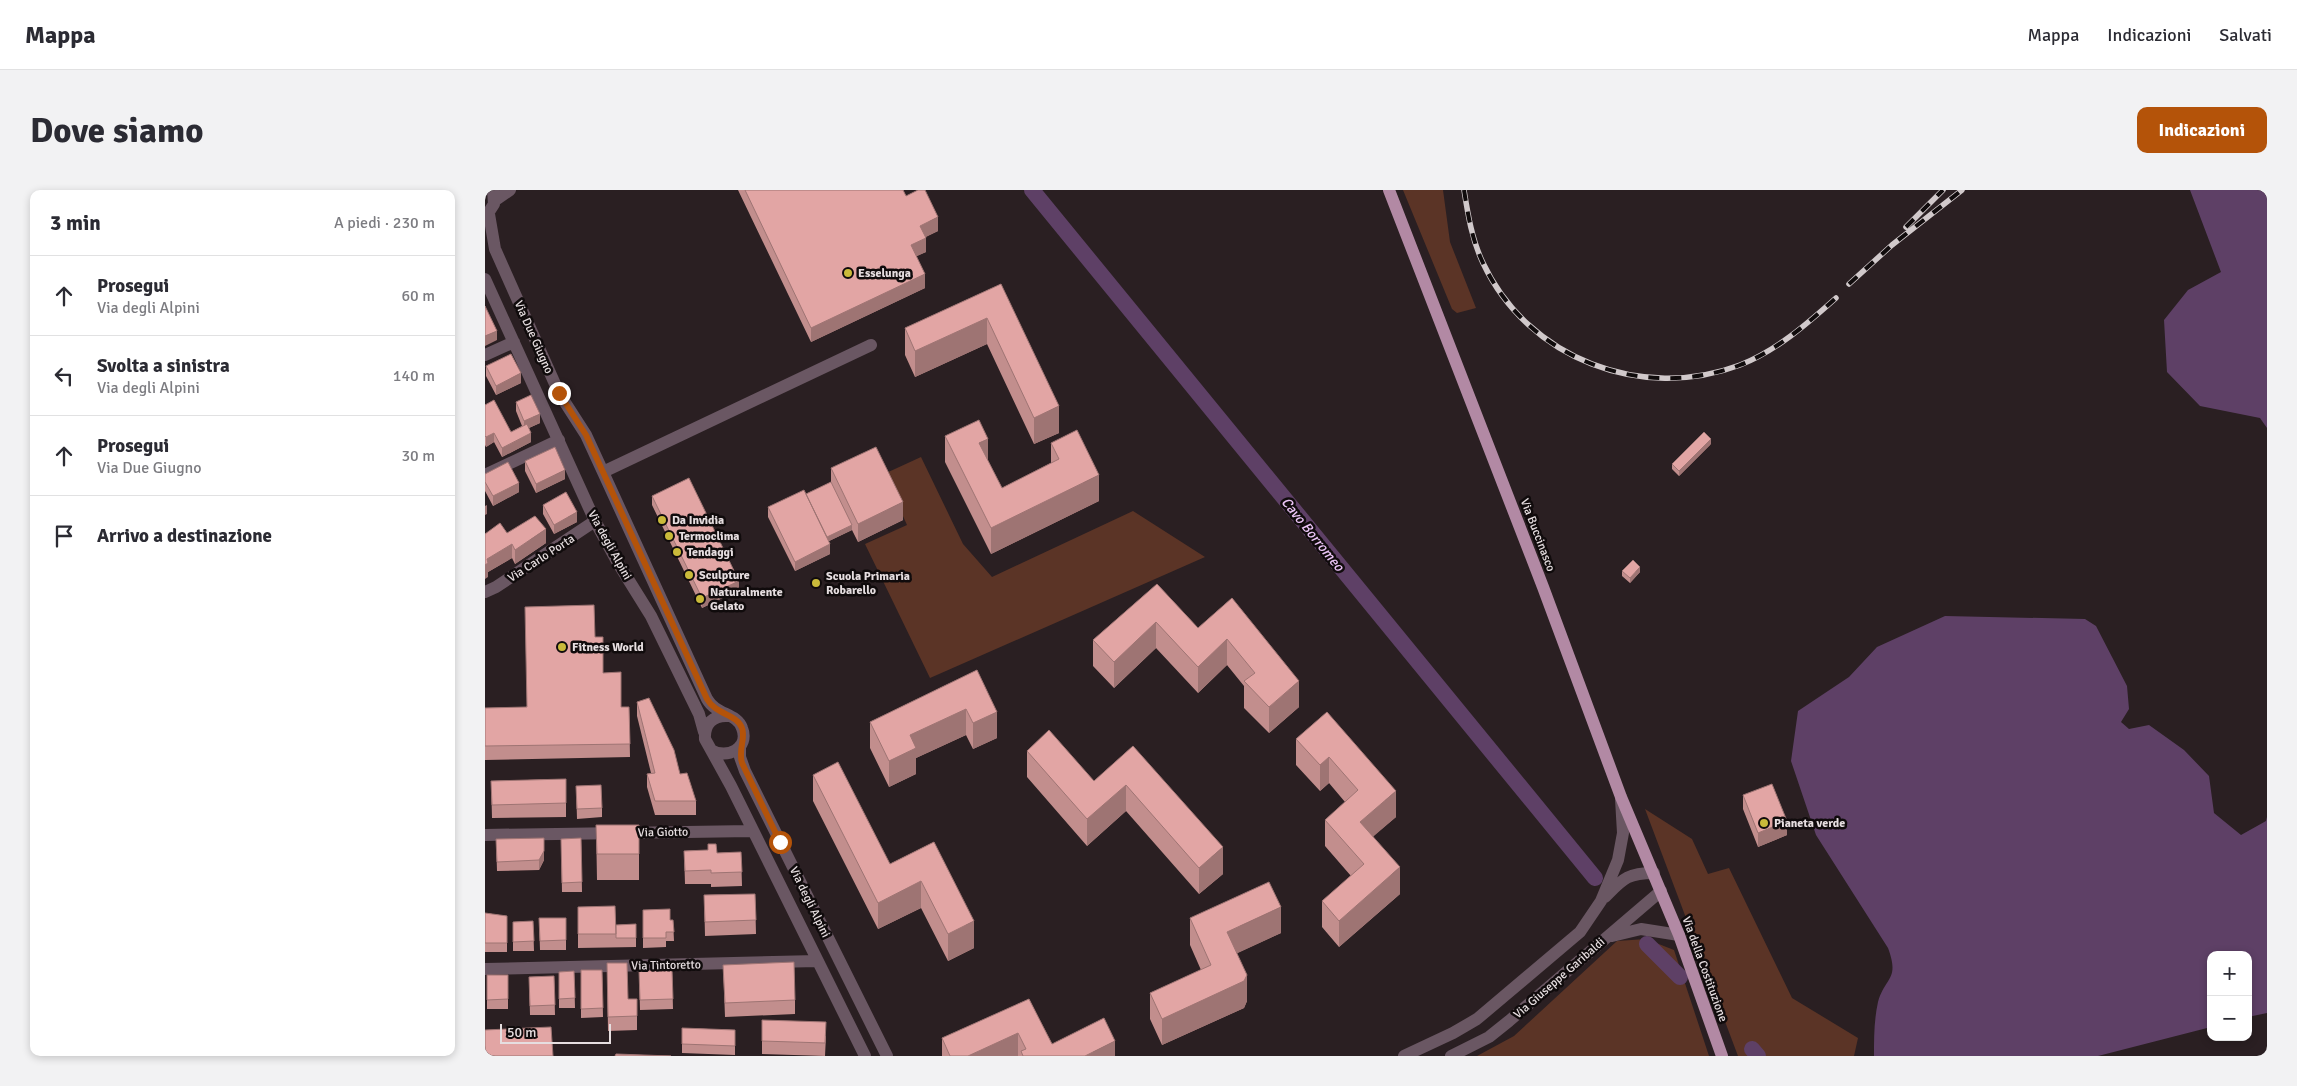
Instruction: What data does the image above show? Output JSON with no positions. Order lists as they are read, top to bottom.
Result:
{
  "streets": {
    "main road": ["Via Buccinasco", "Via della Costituzione"],
    "street": [
      "Via Due Giugno",
      "Via degli Alpini",
      "Via Carlo Porta",
      "Via Giotto",
      "Via Tintoretto",
      "Via Giuseppe Garibaldi"
    ]
  },
  "crossings": [
    ["Via Due Giugno", "Via degli Alpini"],
    ["Via Buccinasco", "Via della Costituzione"],
    ["Via Buccinasco", "Via Giuseppe Garibaldi"],
    ["Via degli Alpini", "Via Carlo Porta"],
    ["Via della Costituzione", "Via Giuseppe Garibaldi"]
  ],
  "water": ["Cavo Borromeo"],
  "places": [
    "Esselunga",
    "Da Invidia",
    "Termoclima",
    "Tendaggi",
    "Sculpture",
    "Scuola Primaria Robarello",
    "Naturalmente Gelato",
    "Fitness World",
    "Pianeta verde"
  ],
  "scale_bar": "50 m",
  "page": {
    "header": "Mappa",
    "nav": ["Mappa", "Indicazioni", "Salvati"],
    "buttons": "Indicazioni",
    "title": "Dove siamo",
    "heading": ["3 min", "A piedi · 230 m"],
    "list": [
      ["Prosegui", "Via degli Alpini", "60 m"],
      ["Svolta a sinistra", "Via degli Alpini", "140 m"],
      ["Prosegui", "Via Due Giugno", "30 m"],
      "Arrivo a destinazione"
    ],
    "map_buttons": ["+", "−"],
    "scale": "50 m"
  }
}
